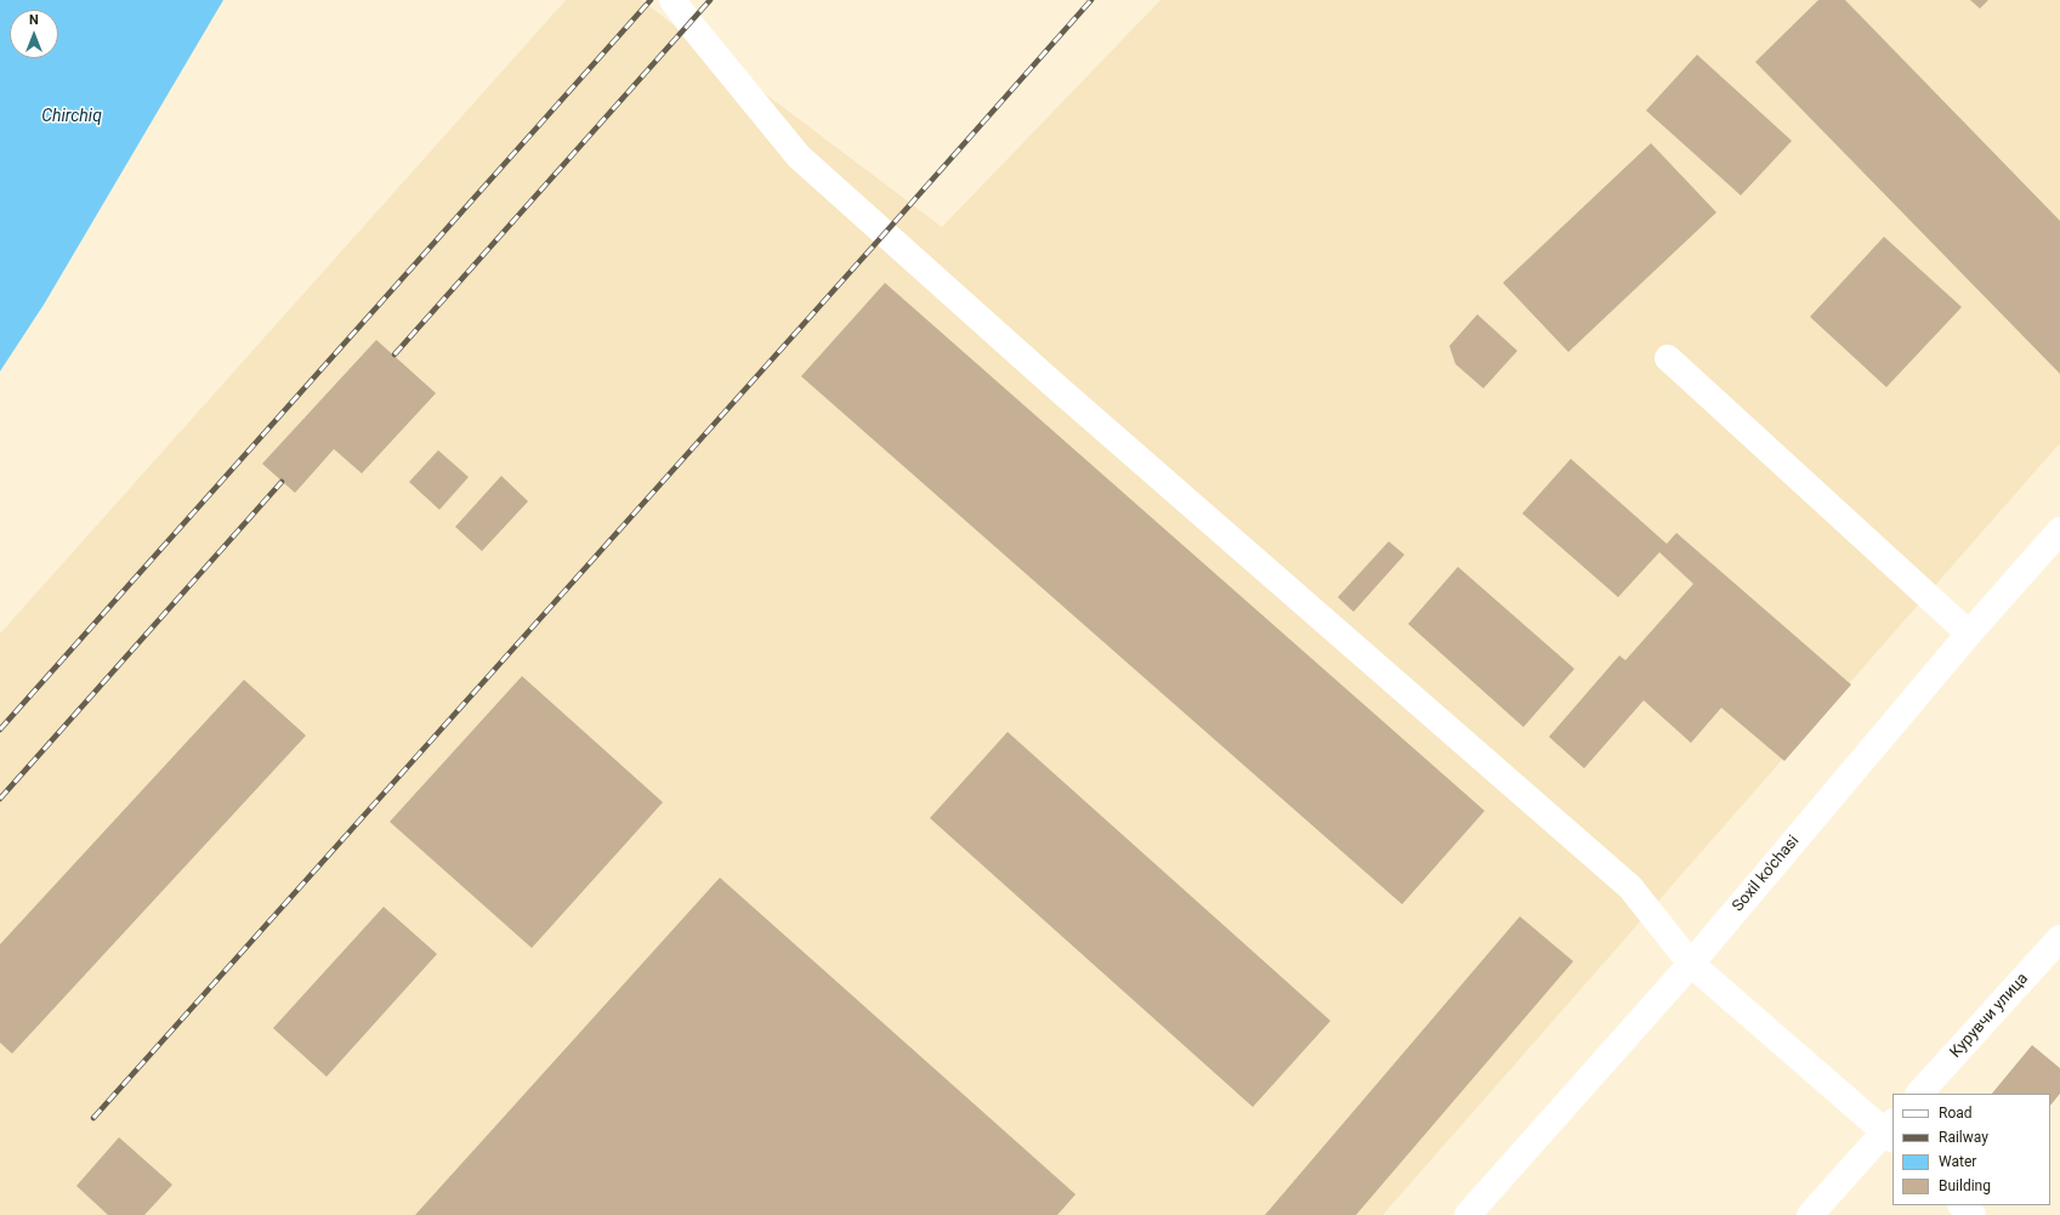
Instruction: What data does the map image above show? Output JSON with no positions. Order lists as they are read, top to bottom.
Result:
{
  "streets": {
    "street": ["Soxil ko'chasi", "Курувчи улица"]
  },
  "water": ["Chirchiq"],
  "legend": [
    "Road",
    "Railway",
    "Water",
    "Building"
  ],
  "north": "top"
}
